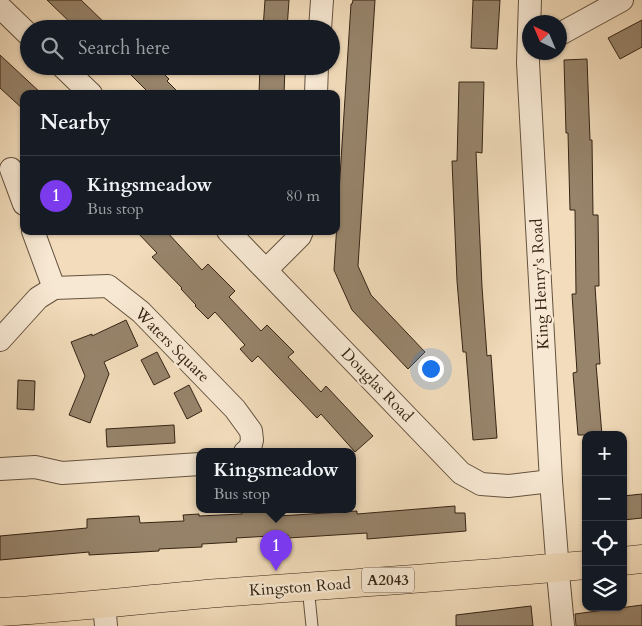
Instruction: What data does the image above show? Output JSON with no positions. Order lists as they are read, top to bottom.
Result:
{
  "streets": {
    "main road": ["A2043", "Kingston Road"],
    "street": ["King Henry's Road", "Waters Square", "Douglas Road"]
  },
  "crossings": [
    ["King Henry's Road", "Douglas Road"],
    ["King Henry's Road", "Kingston Road"],
    ["A2043", "Kingston Road"]
  ],
  "north": "top left",
  "page": {
    "search": "Search here",
    "heading": "Nearby",
    "list": [
      {
        "mark": "1",
        "name": "Kingsmeadow",
        "note": "Bus stop",
        "value": "80 m"
      }
    ],
    "map_buttons": ["+", "−"],
    "popup": ["Kingsmeadow", "Bus stop"],
    "pins": "1"
  }
}
